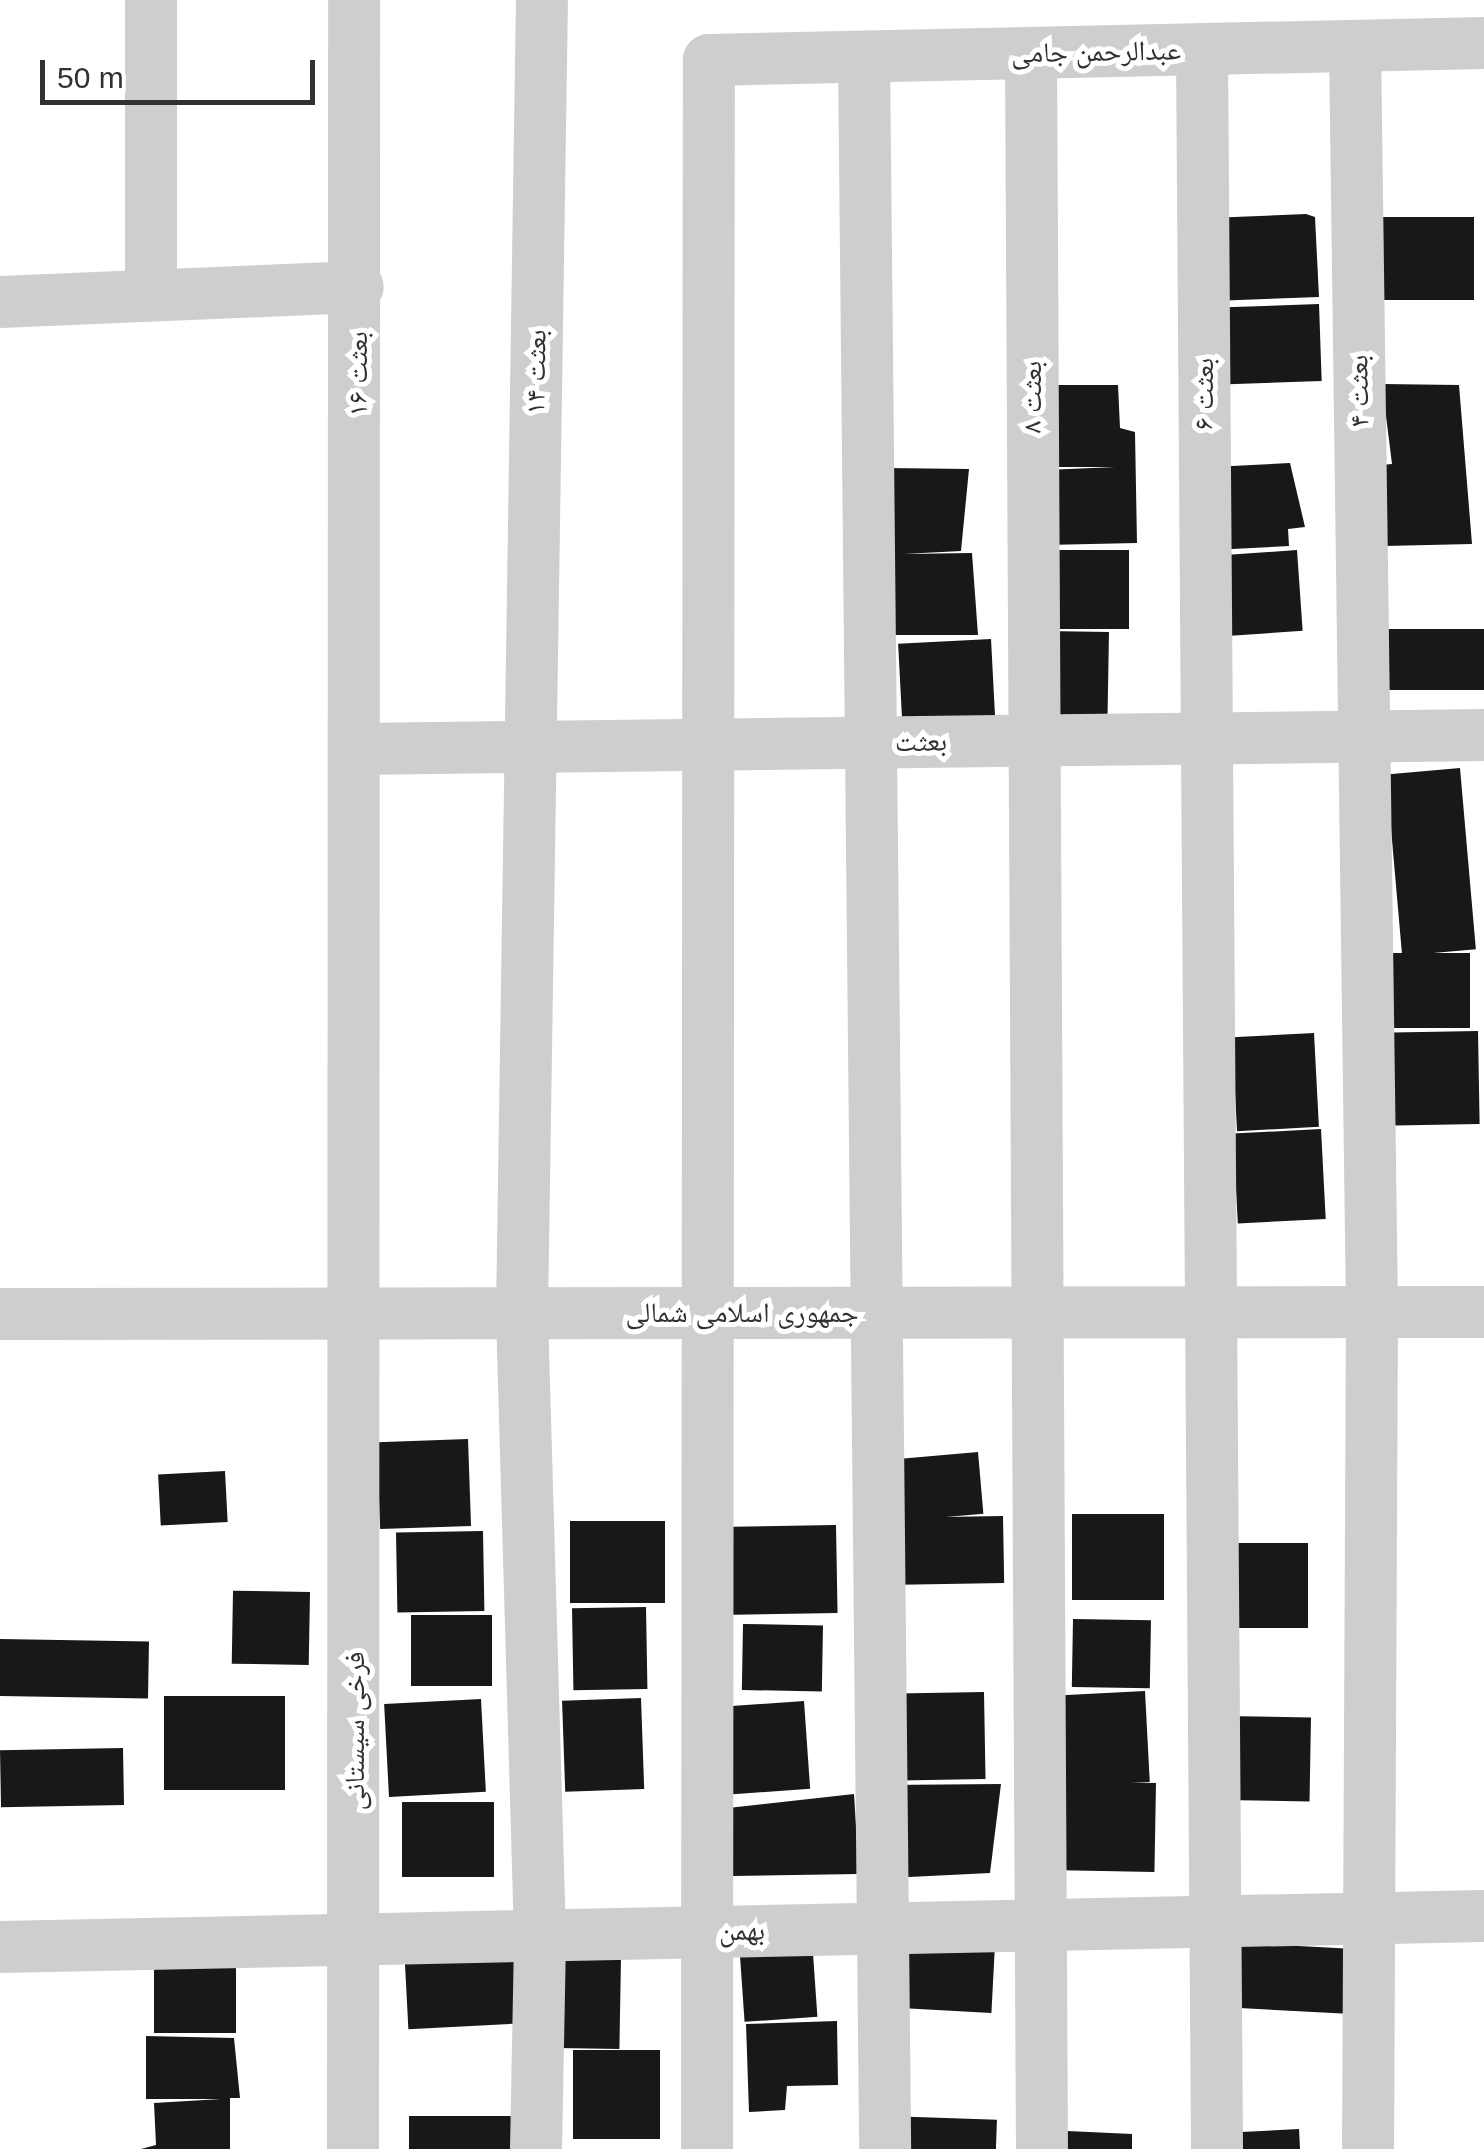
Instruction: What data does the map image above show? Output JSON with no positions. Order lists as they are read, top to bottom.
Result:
{
  "streets": {
    "street": [
      "عبدالرحمن جامی",
      "بعثت ۱۴",
      "بعثت ۱۶",
      "بعثت ۴",
      "بعثت ۶",
      "بعثت ۸",
      "بعثت",
      "جمهوری اسلامی شمالی",
      "فرخی سیستانی",
      "بهمن"
    ]
  },
  "crossings": [
    ["عبدالرحمن جامی", "بعثت ۴"],
    ["عبدالرحمن جامی", "بعثت ۶"],
    ["عبدالرحمن جامی", "بعثت ۸"],
    ["عبدالرحمن جامی", "بعثت"],
    ["بعثت ۱۴", "بعثت"],
    ["بعثت ۱۴", "جمهوری اسلامی شمالی"],
    ["بعثت ۱۴", "بهمن"],
    ["بعثت ۱۶", "بعثت"],
    ["بعثت ۱۶", "جمهوری اسلامی شمالی"],
    ["بعثت ۱۶", "فرخی سیستانی"],
    ["بعثت ۴", "بعثت"],
    ["بعثت ۴", "جمهوری اسلامی شمالی"],
    ["بعثت ۴", "بهمن"],
    ["بعثت ۶", "بعثت"],
    ["بعثت ۶", "جمهوری اسلامی شمالی"],
    ["بعثت ۶", "بهمن"],
    ["بعثت ۸", "بعثت"],
    ["بعثت ۸", "جمهوری اسلامی شمالی"],
    ["بعثت ۸", "بهمن"],
    ["جمهوری اسلامی شمالی", "فرخی سیستانی"],
    ["فرخی سیستانی", "بهمن"]
  ],
  "scale_bar": "50 m"
}
